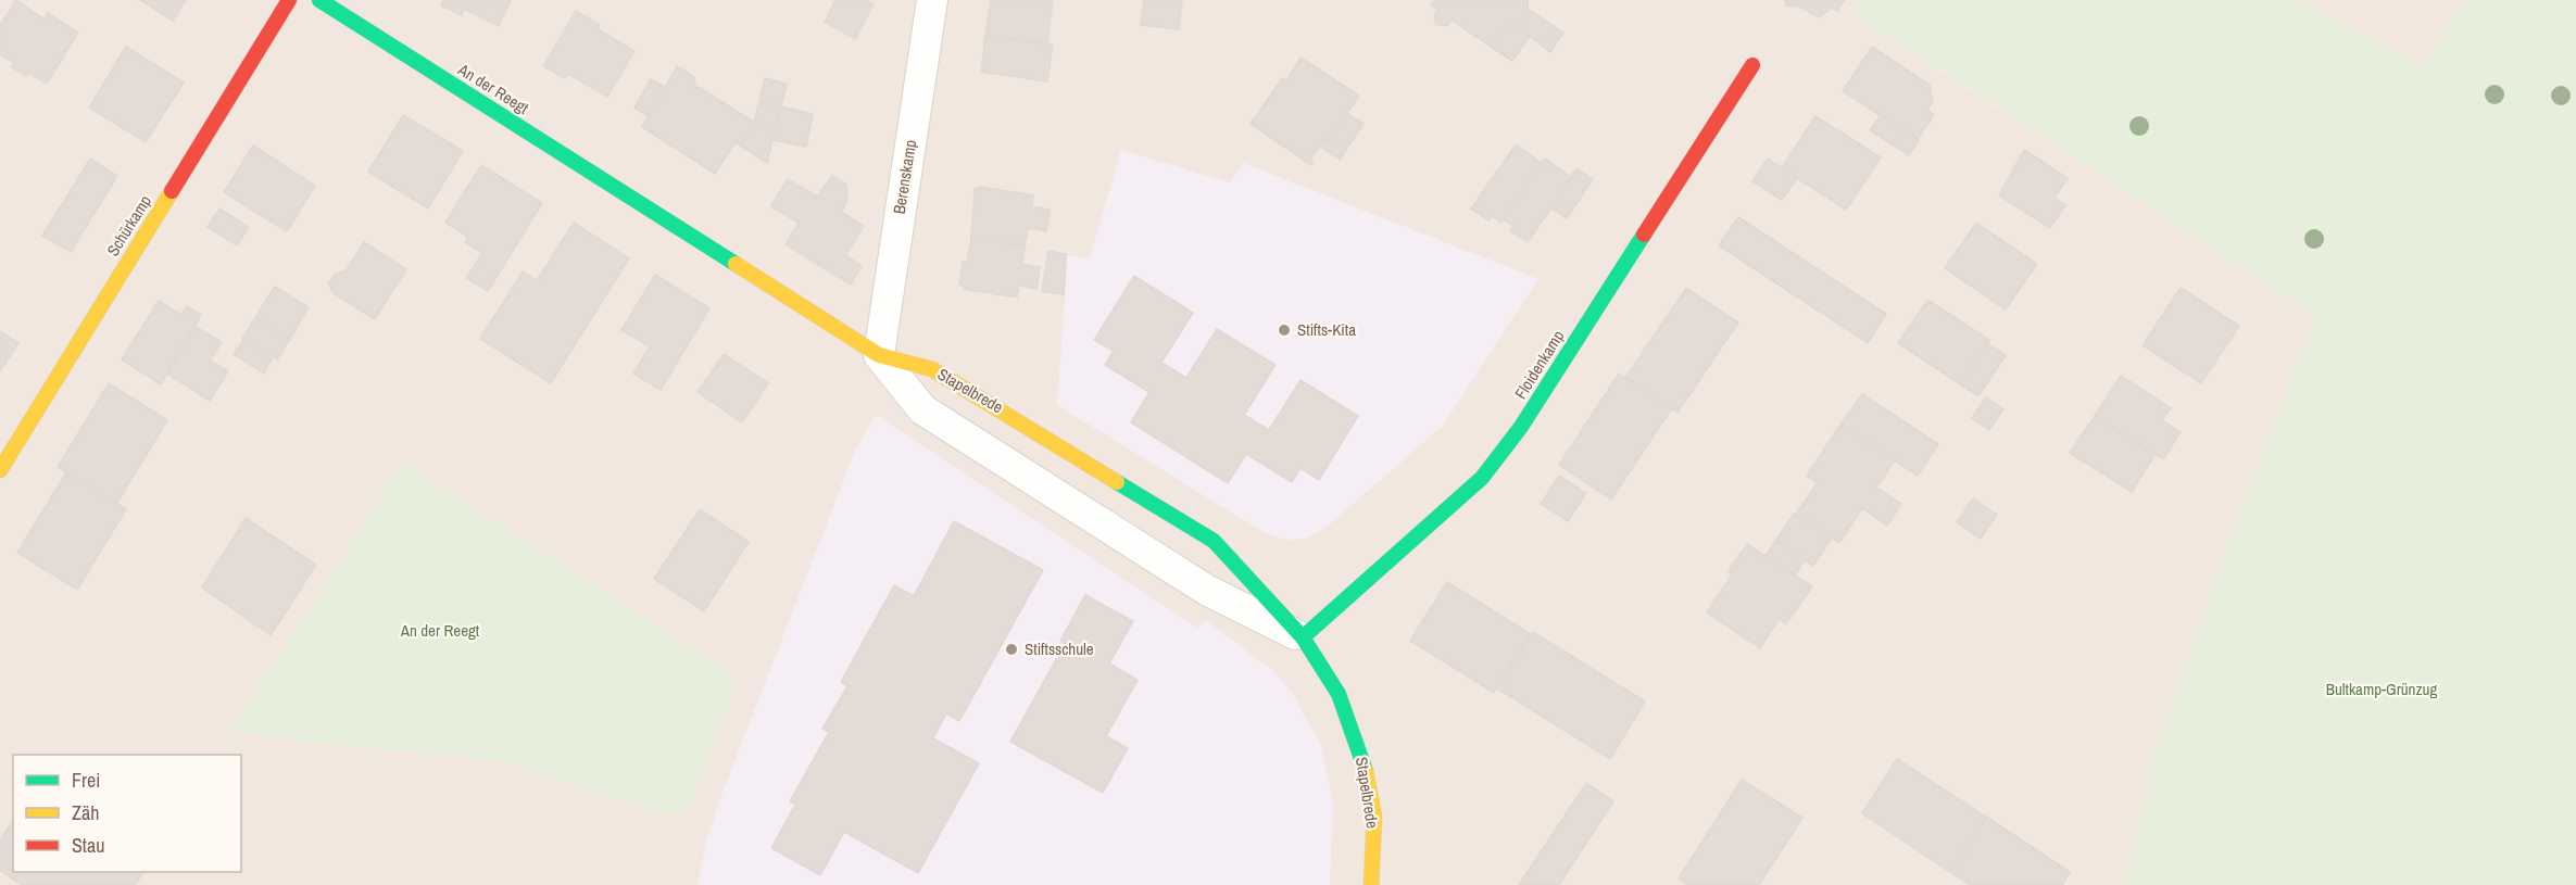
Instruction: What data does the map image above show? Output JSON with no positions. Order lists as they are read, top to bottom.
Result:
{
  "streets": {
    "street": [
      "An der Reegt",
      "Berenskamp",
      "Schürkamp",
      "Floidenkamp",
      "Stapelbrede"
    ]
  },
  "crossings": [
    ["An der Reegt", "Berenskamp"],
    ["An der Reegt", "Stapelbrede"],
    ["Berenskamp", "Stapelbrede"],
    ["Floidenkamp", "Stapelbrede"]
  ],
  "parks": ["An der Reegt", "Bultkamp-Grünzug"],
  "places": ["Stifts-Kita", "Stiftsschule"],
  "legend": ["Frei", "Zäh", "Stau"]
}
